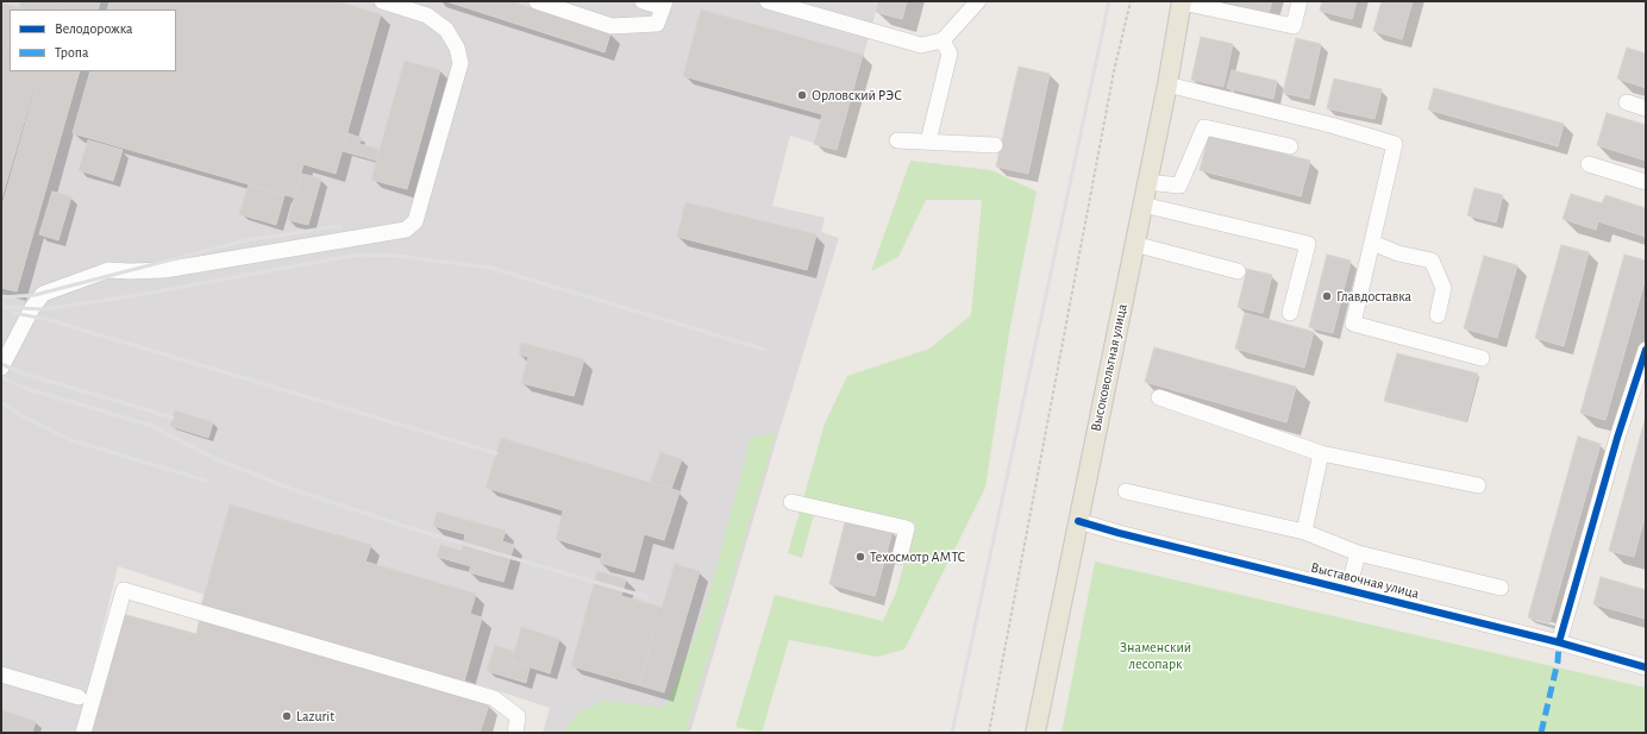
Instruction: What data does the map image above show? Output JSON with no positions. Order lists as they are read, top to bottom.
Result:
{
  "streets": {
    "main road": ["Высоковольтная улица"],
    "street": ["Выставочная улица"]
  },
  "crossings": [
    ["Высоковольтная улица", "Выставочная улица"]
  ],
  "parks": ["Знаменский лесопарк"],
  "places": [
    "Орловский РЭС",
    "Главдоставка",
    "Техосмотр АМТС",
    "Lazurit"
  ],
  "legend": ["Велодорожка", "Тропа"]
}
